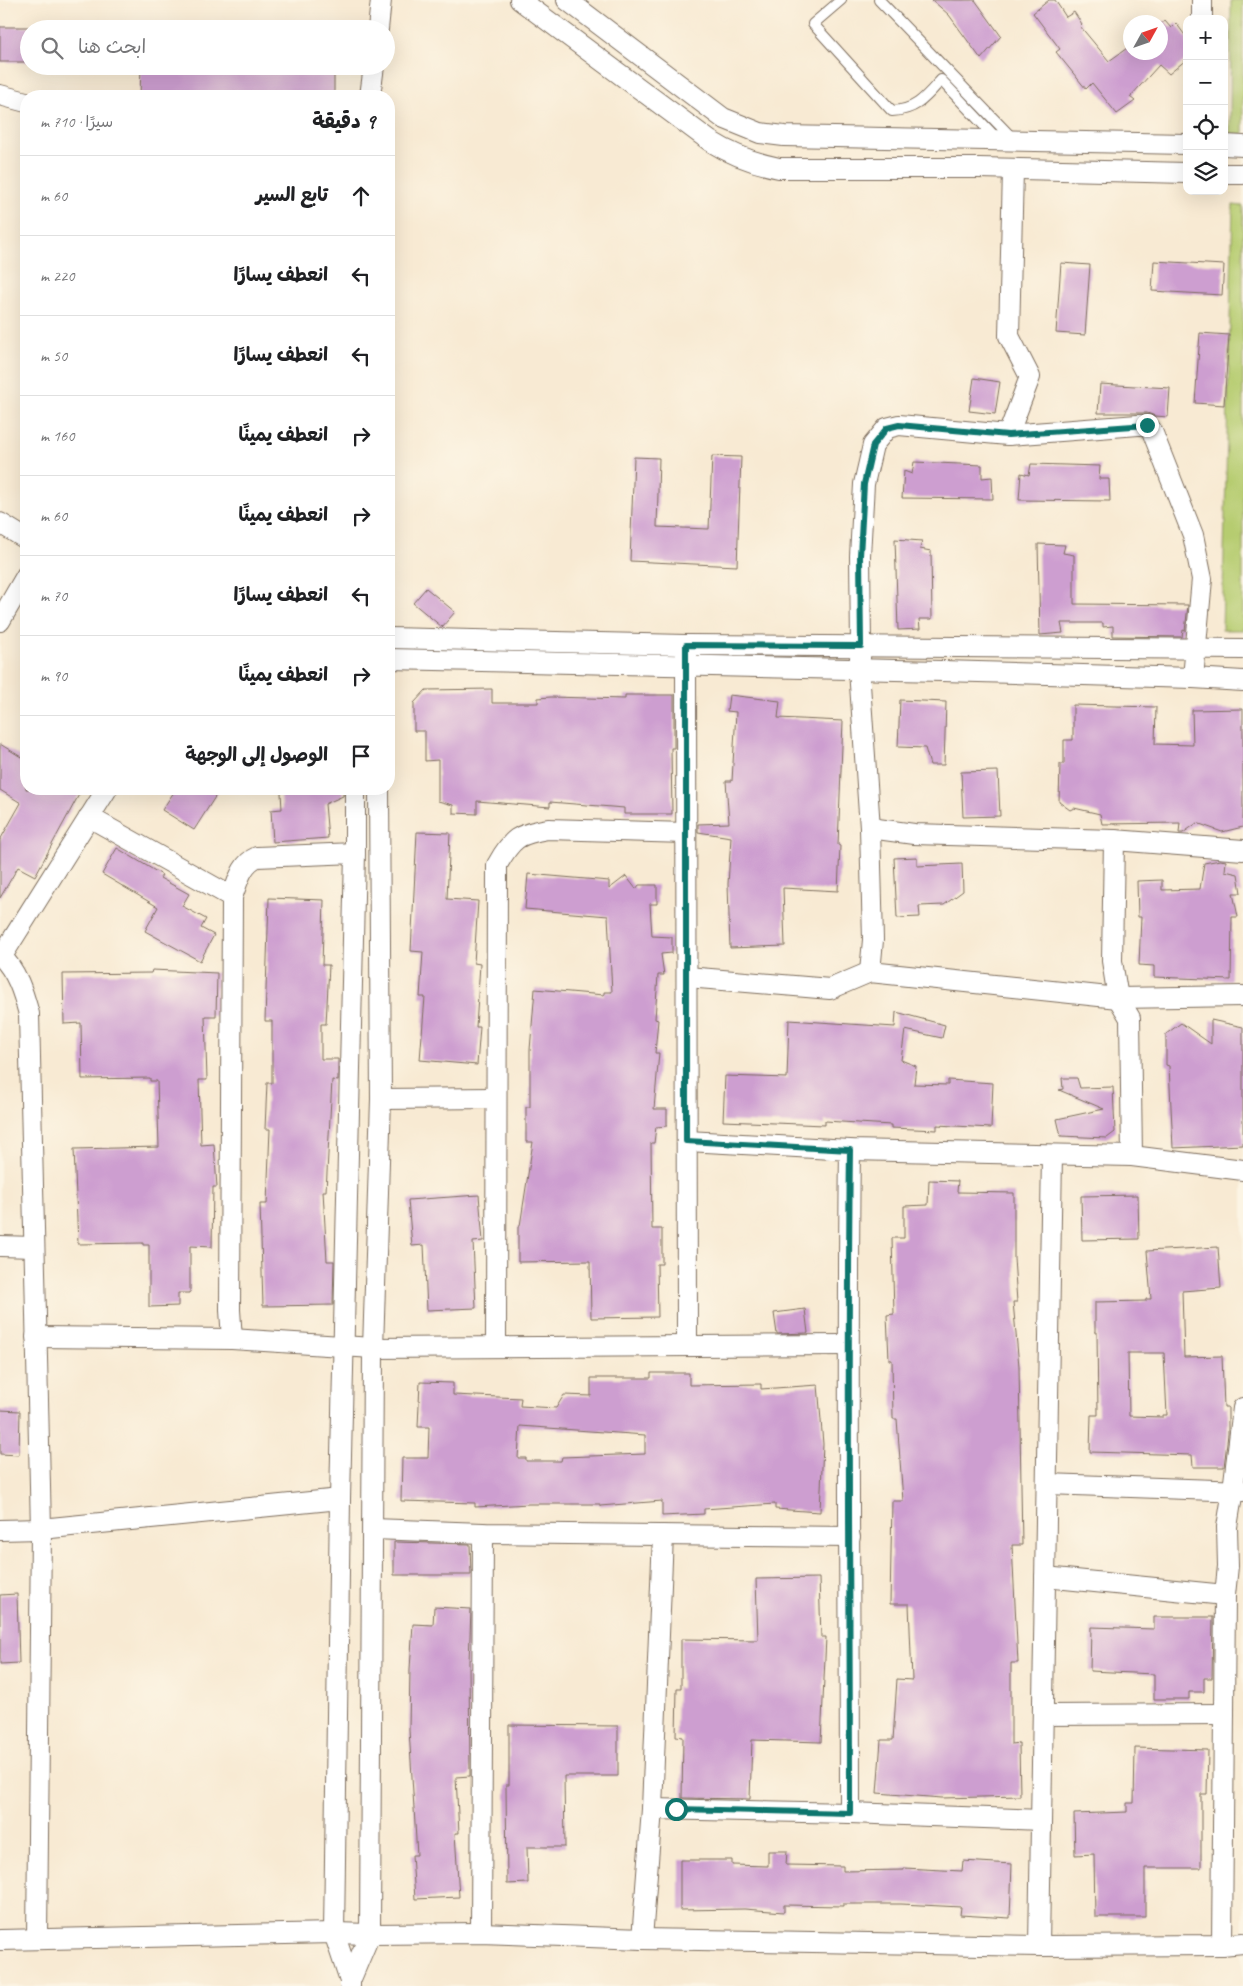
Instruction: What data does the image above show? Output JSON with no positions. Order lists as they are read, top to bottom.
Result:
{
  "north": "top right",
  "page": {
    "map_buttons": ["+", "−"],
    "search": "ابحث هنا",
    "heading": ["9 دقيقة", "سيرًا · 710 m"],
    "list": [
      ["تابع السير", "60 m"],
      ["انعطف يسارًا", "220 m"],
      ["انعطف يسارًا", "50 m"],
      ["انعطف يمينًا", "160 m"],
      ["انعطف يمينًا", "60 m"],
      ["انعطف يسارًا", "70 m"],
      ["انعطف يمينًا", "90 m"],
      "الوصول إلى الوجهة"
    ]
  }
}
